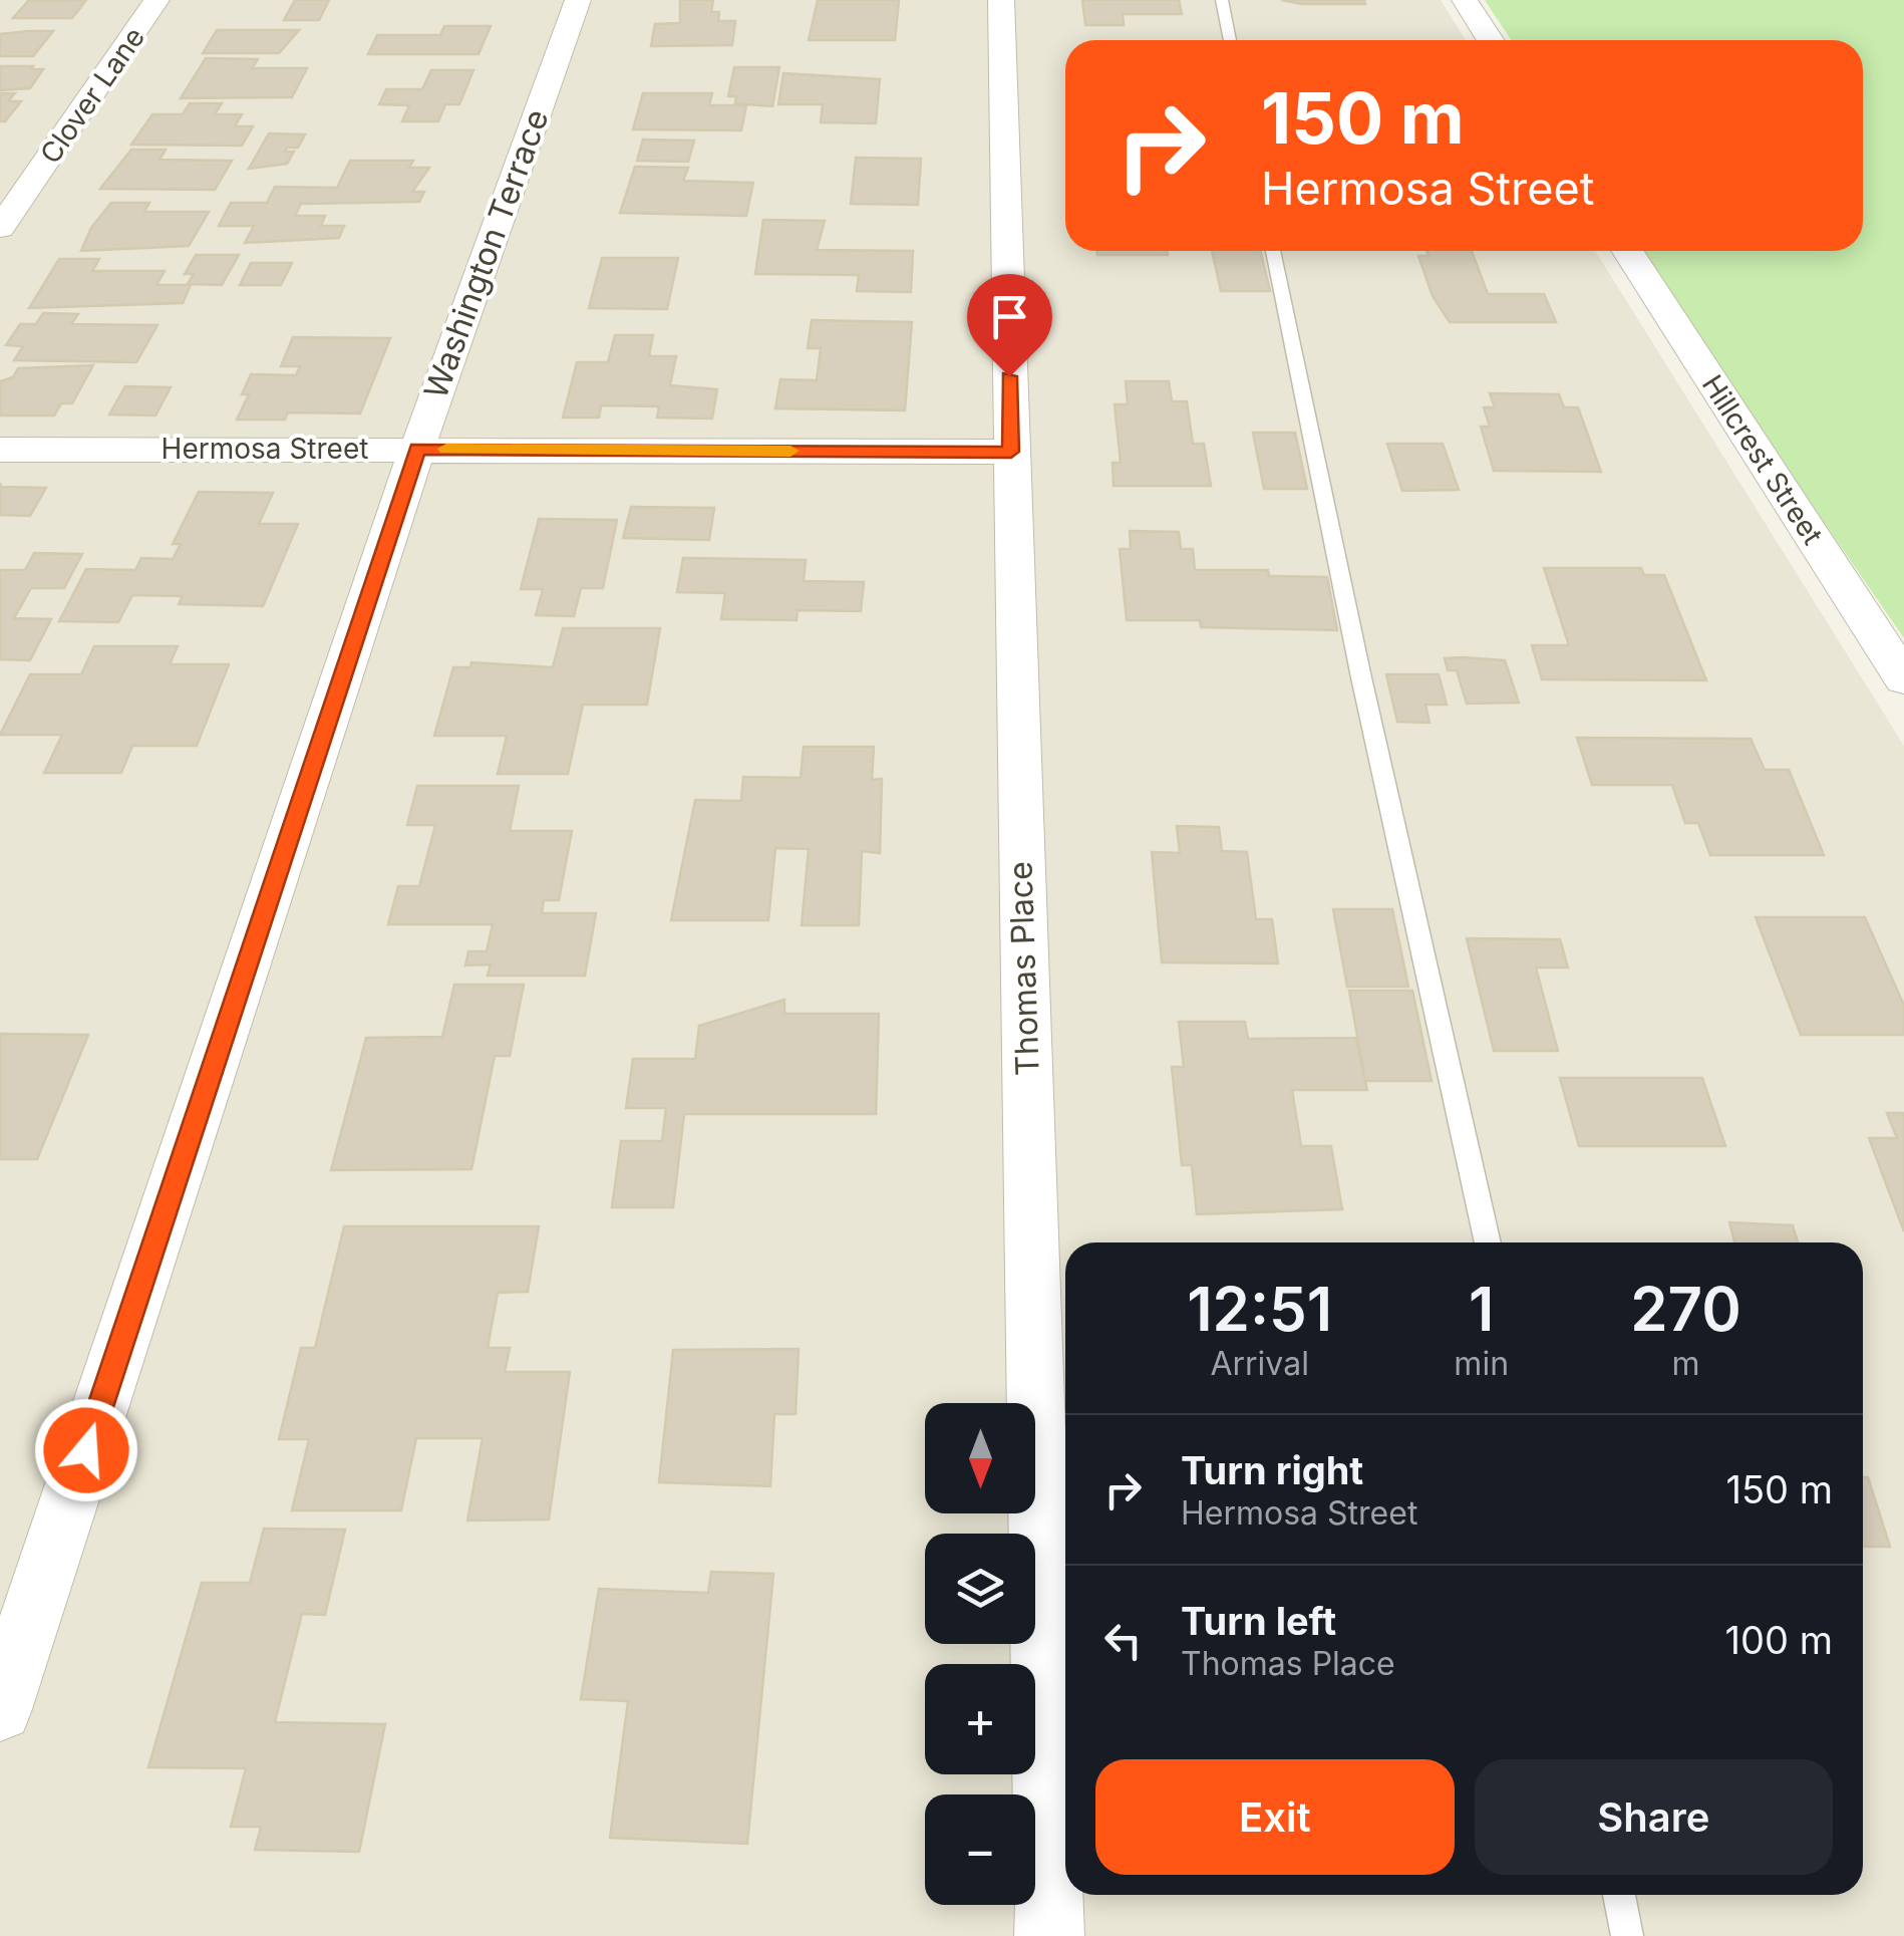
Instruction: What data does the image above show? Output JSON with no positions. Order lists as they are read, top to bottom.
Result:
{
  "streets": {
    "street": [
      "Clover Lane",
      "Washington Terrace",
      "Hermosa Street",
      "Hillcrest Street",
      "Thomas Place"
    ]
  },
  "crossings": [
    ["Washington Terrace", "Hermosa Street"],
    ["Hermosa Street", "Thomas Place"]
  ],
  "north": "bottom",
  "page": {
    "turn": ["150 m", "Hermosa Street"],
    "eta": [
      "12:51",
      "Arrival",
      "1",
      "min",
      "270",
      "m"
    ],
    "map_buttons": ["+", "−"],
    "list": [
      {
        "name": "Turn right",
        "note": "Hermosa Street",
        "value": "150 m"
      },
      {
        "name": "Turn left",
        "note": "Thomas Place",
        "value": "100 m"
      }
    ],
    "buttons": ["Exit", "Share"]
  }
}
